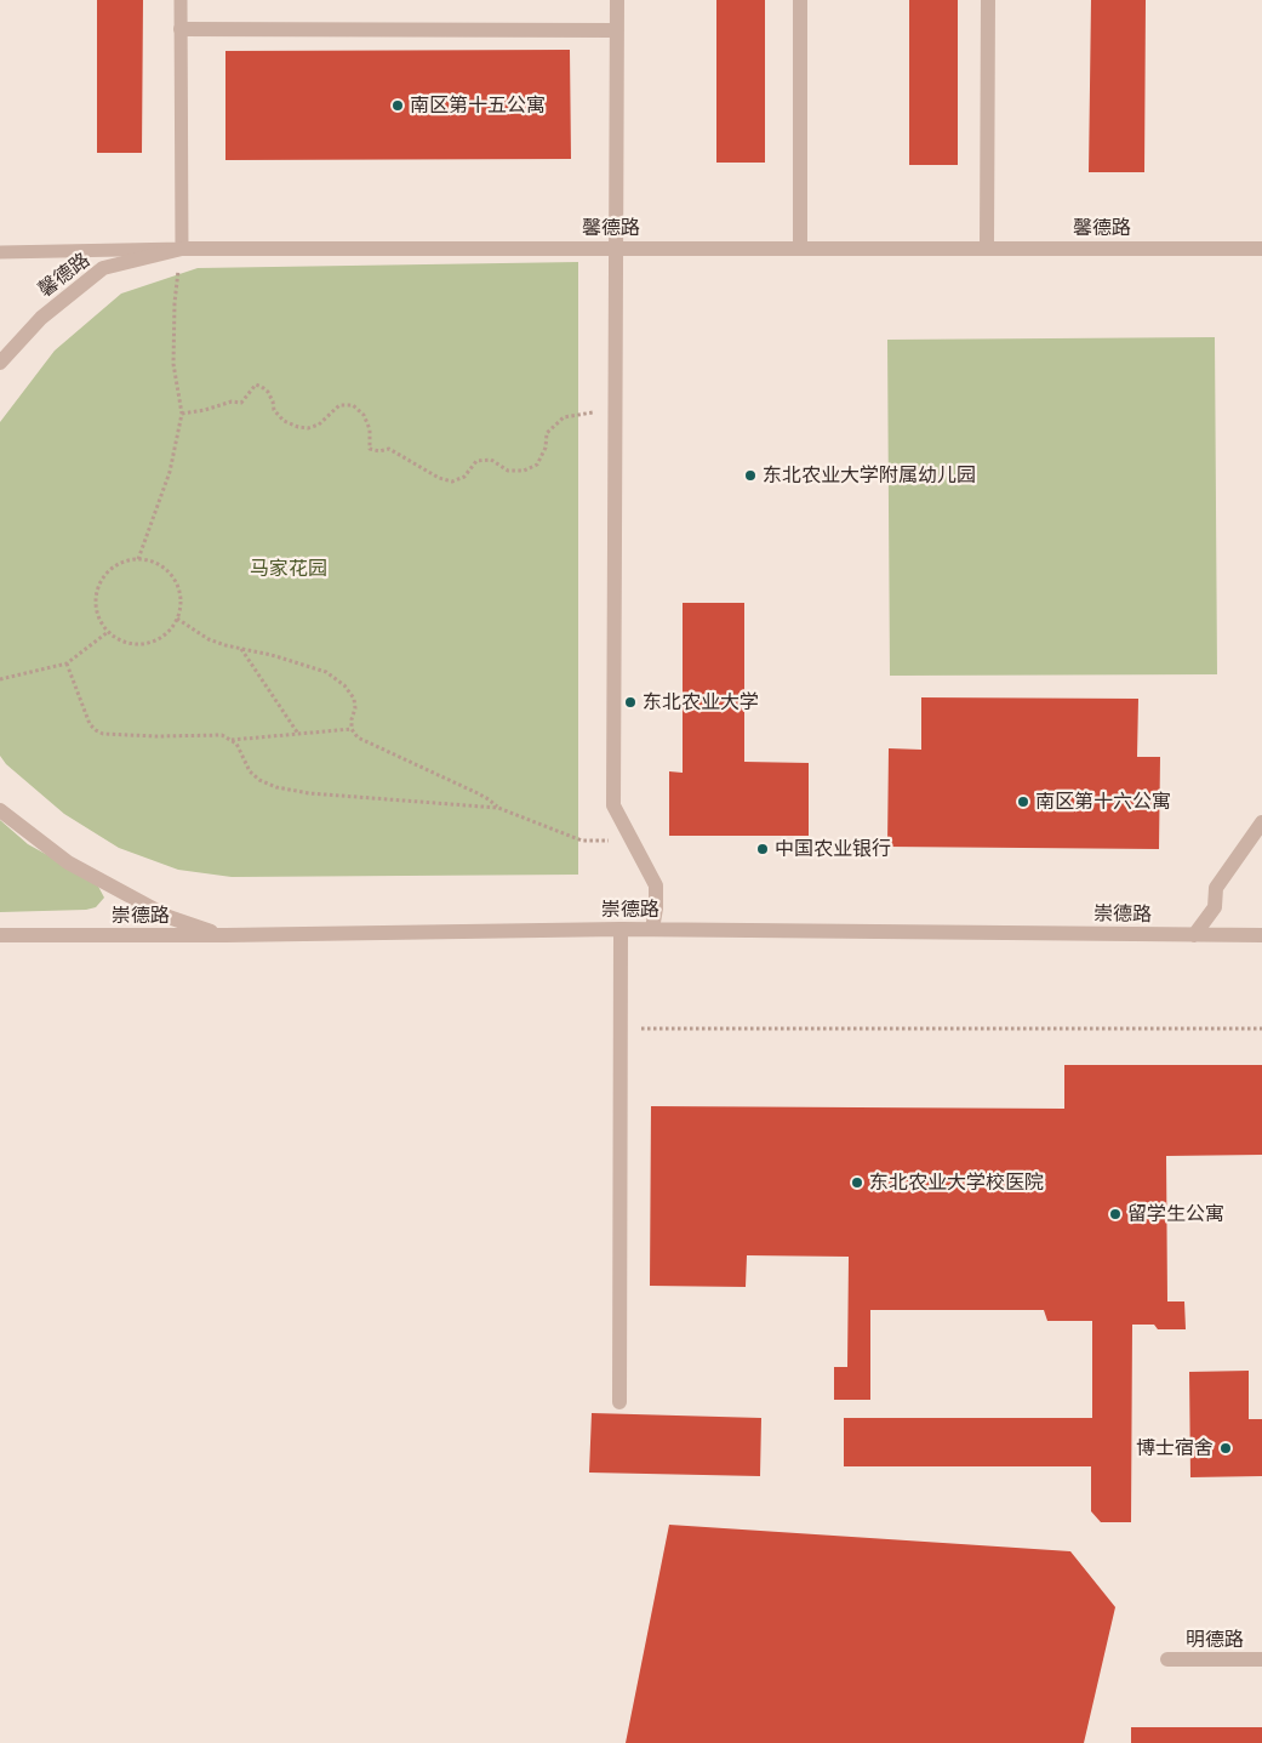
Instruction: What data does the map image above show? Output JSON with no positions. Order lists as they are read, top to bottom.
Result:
{
  "streets": {
    "street": ["馨德路", "崇德路", "明德路"]
  },
  "parks": ["马家花园"],
  "places": [
    "南区第十五公寓",
    "东北农业大学附属幼儿园",
    "东北农业大学",
    "南区第十六公寓",
    "中国农业银行",
    "东北农业大学校医院",
    "留学生公寓",
    "博士宿舍"
  ]
}
